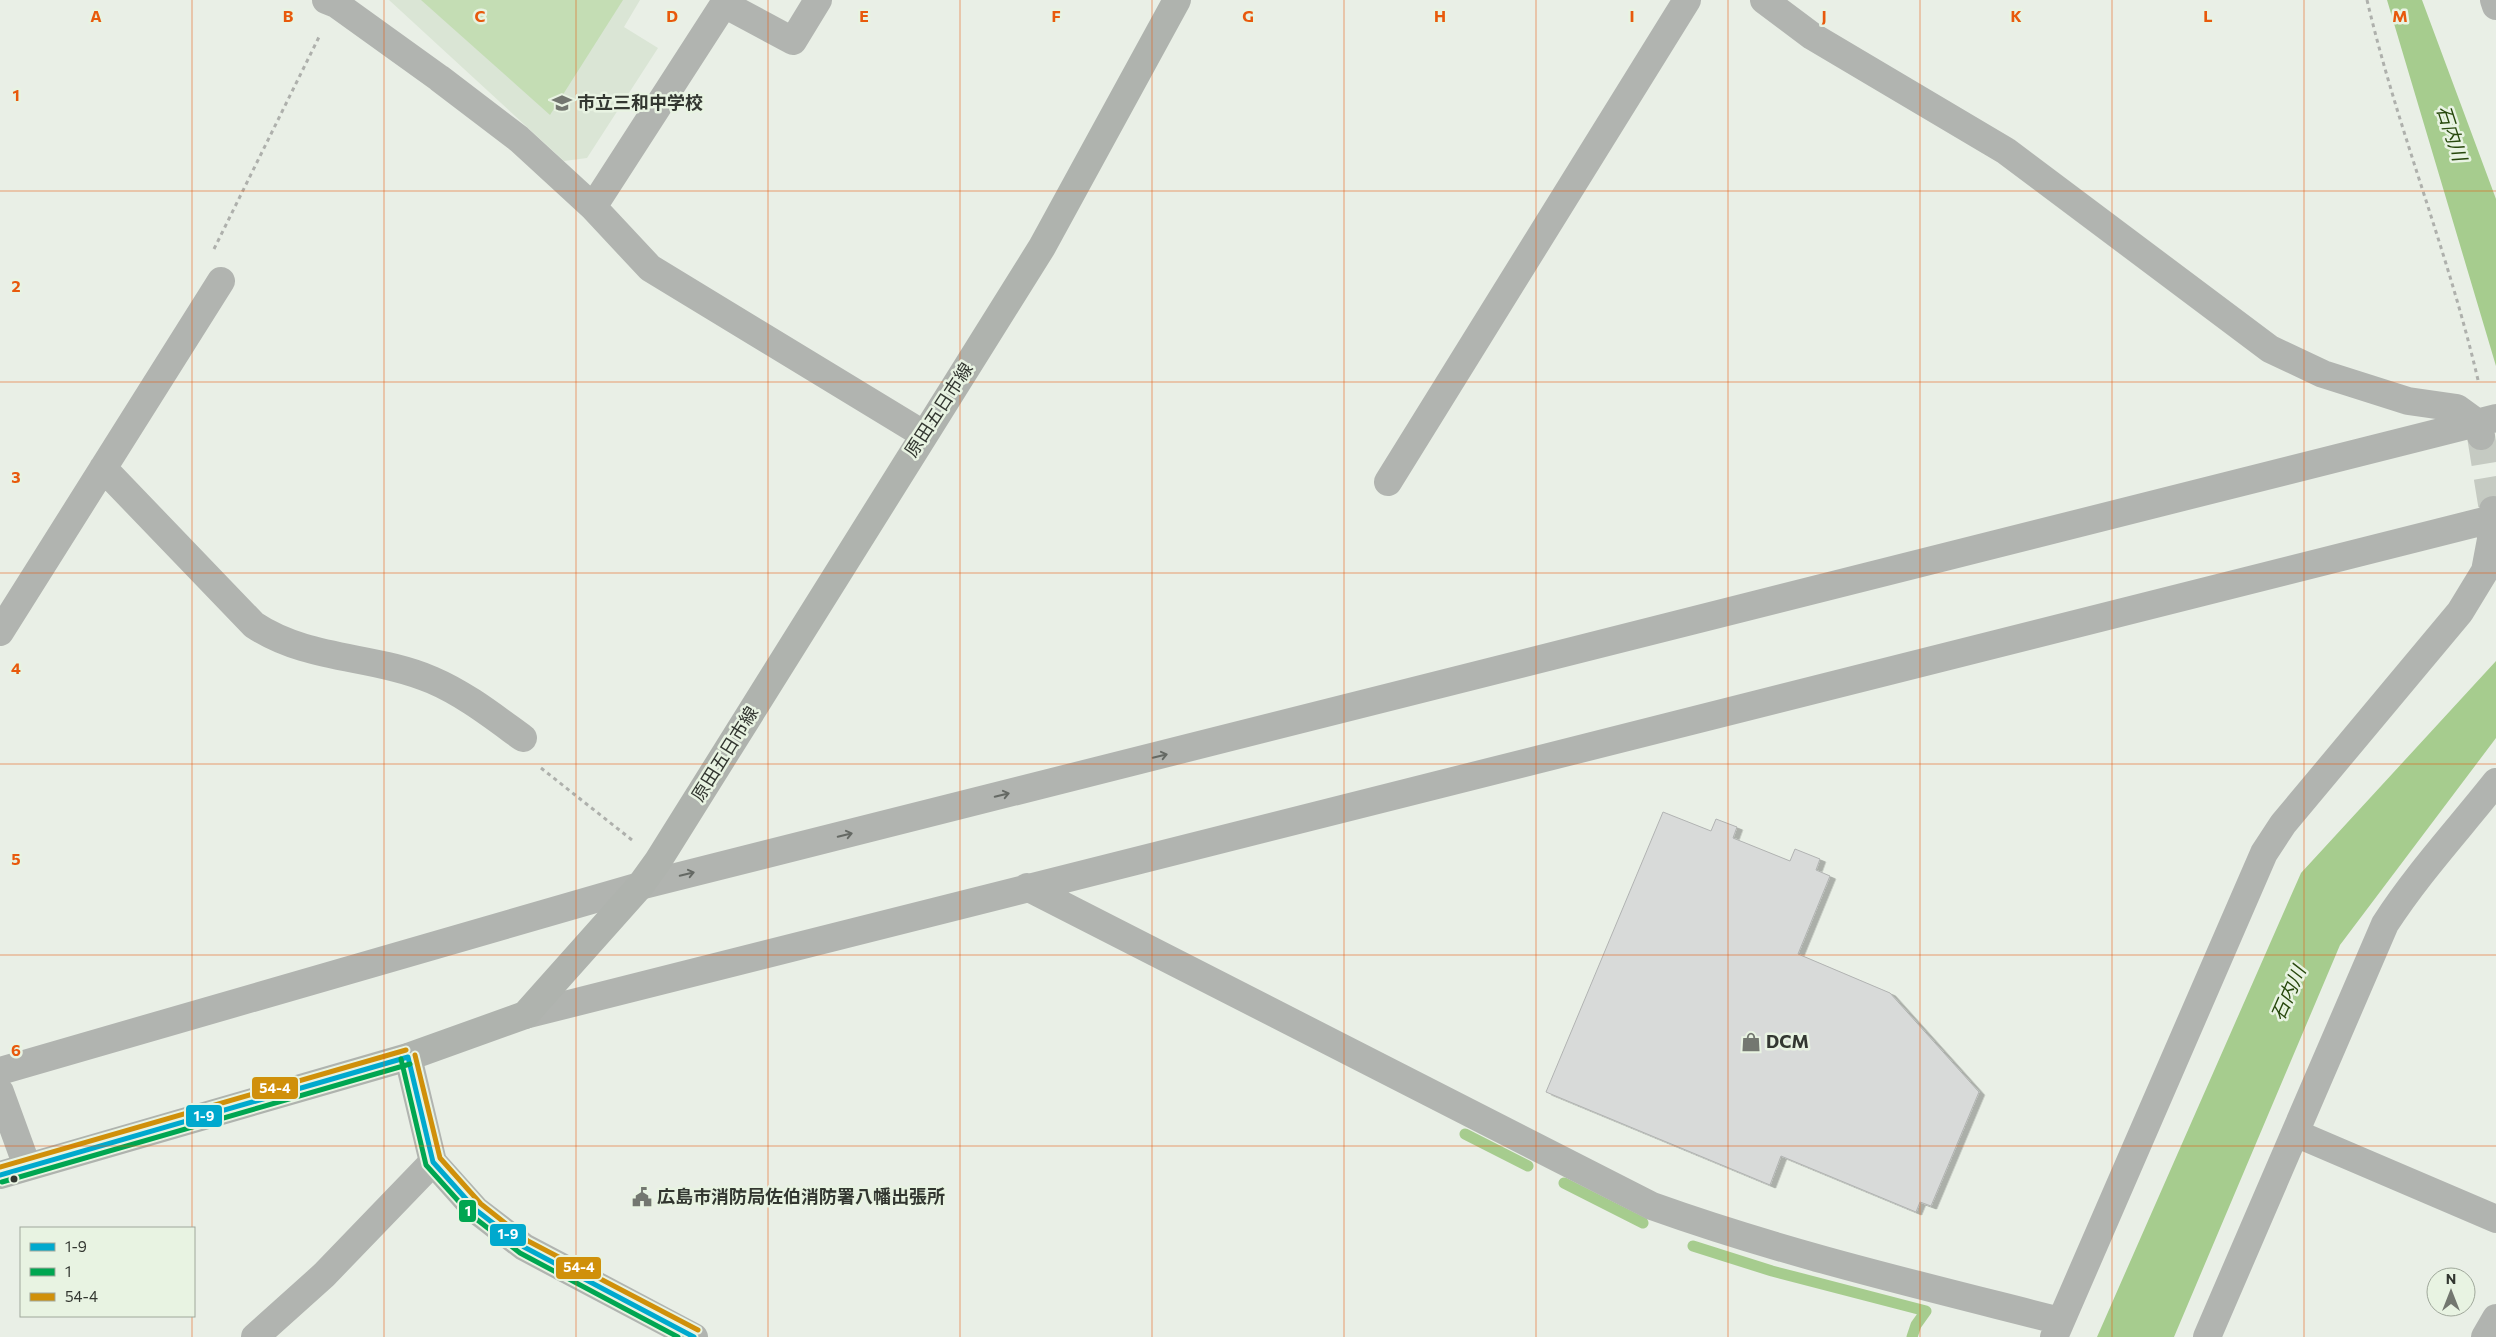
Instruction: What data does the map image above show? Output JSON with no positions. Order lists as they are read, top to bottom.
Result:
{
  "streets": {
    "main road": ["原田五日市線"]
  },
  "water": ["石内川"],
  "places": {
    "school or university": ["市立三和中学校"],
    "shop": ["DCM"],
    "public building": ["広島市消防局佐伯消防署八幡出張所"]
  },
  "lines": ["transit line 54-4", "transit line 1-9", "transit line 1"],
  "legend": ["1-9", "1", "54-4"],
  "north": "top",
  "grid": {
    "columns": [
      "A",
      "B",
      "C",
      "D",
      "E",
      "F",
      "G",
      "H",
      "I",
      "J",
      "K",
      "L",
      "M"
    ],
    "rows": [
      "1",
      "2",
      "3",
      "4",
      "5",
      "6"
    ]
  }
}
